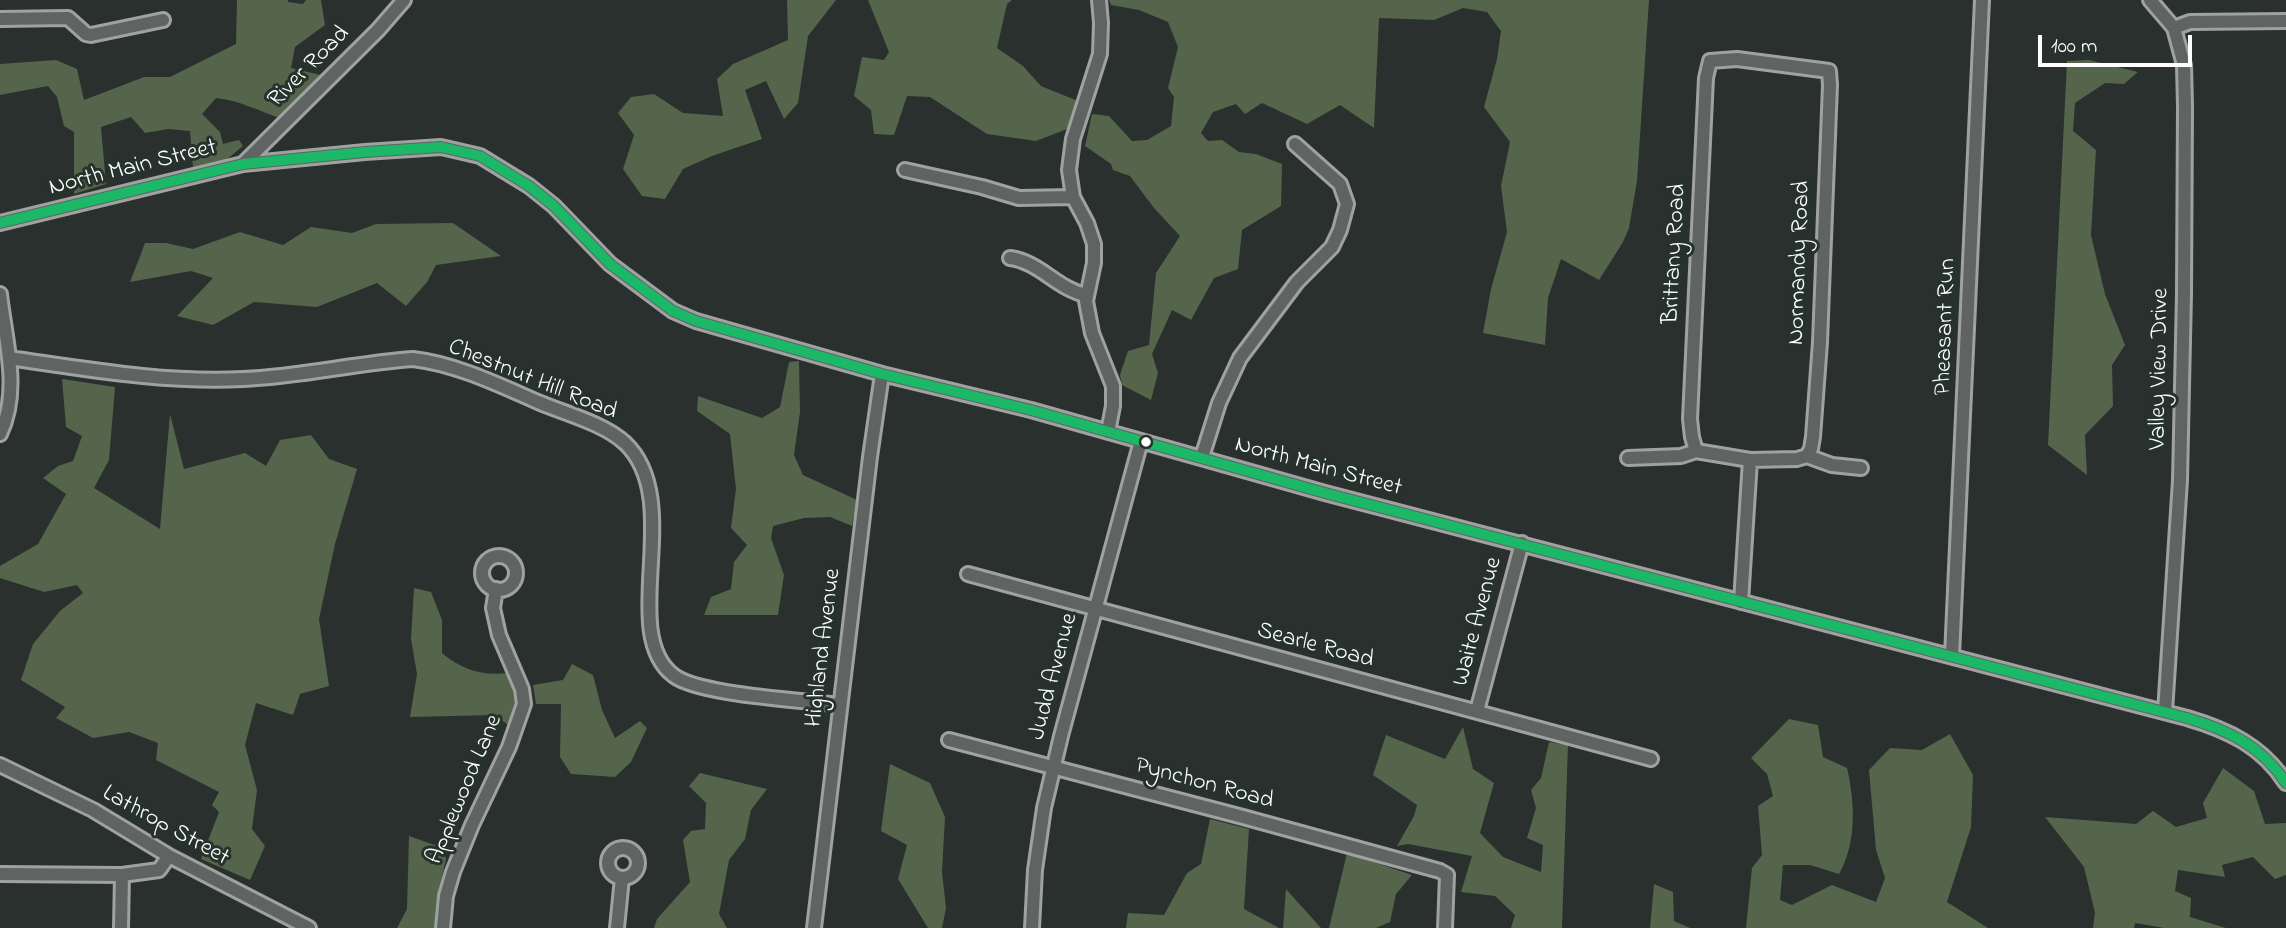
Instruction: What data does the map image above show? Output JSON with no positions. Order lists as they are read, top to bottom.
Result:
{
  "streets": {
    "street": [
      "River Road",
      "North Main Street",
      "Brittany Road",
      "Normandy Road",
      "Pheasant Run",
      "Valley View Drive",
      "Chestnut Hill Road",
      "Waite Avenue",
      "Searle Road",
      "Highland Avenue",
      "Judd Avenue",
      "Pynchon Road",
      "Applewood Lane",
      "Lathrop Street"
    ]
  },
  "crossings": [
    ["River Road", "North Main Street"],
    ["North Main Street", "Pheasant Run"],
    ["North Main Street", "Valley View Drive"],
    ["North Main Street", "Waite Avenue"],
    ["North Main Street", "Highland Avenue"],
    ["North Main Street", "Judd Avenue"],
    ["Brittany Road", "Normandy Road"],
    ["Chestnut Hill Road", "Highland Avenue"],
    ["Waite Avenue", "Searle Road"],
    ["Searle Road", "Judd Avenue"],
    ["Judd Avenue", "Pynchon Road"]
  ],
  "scale_bar": "100 m"
}
